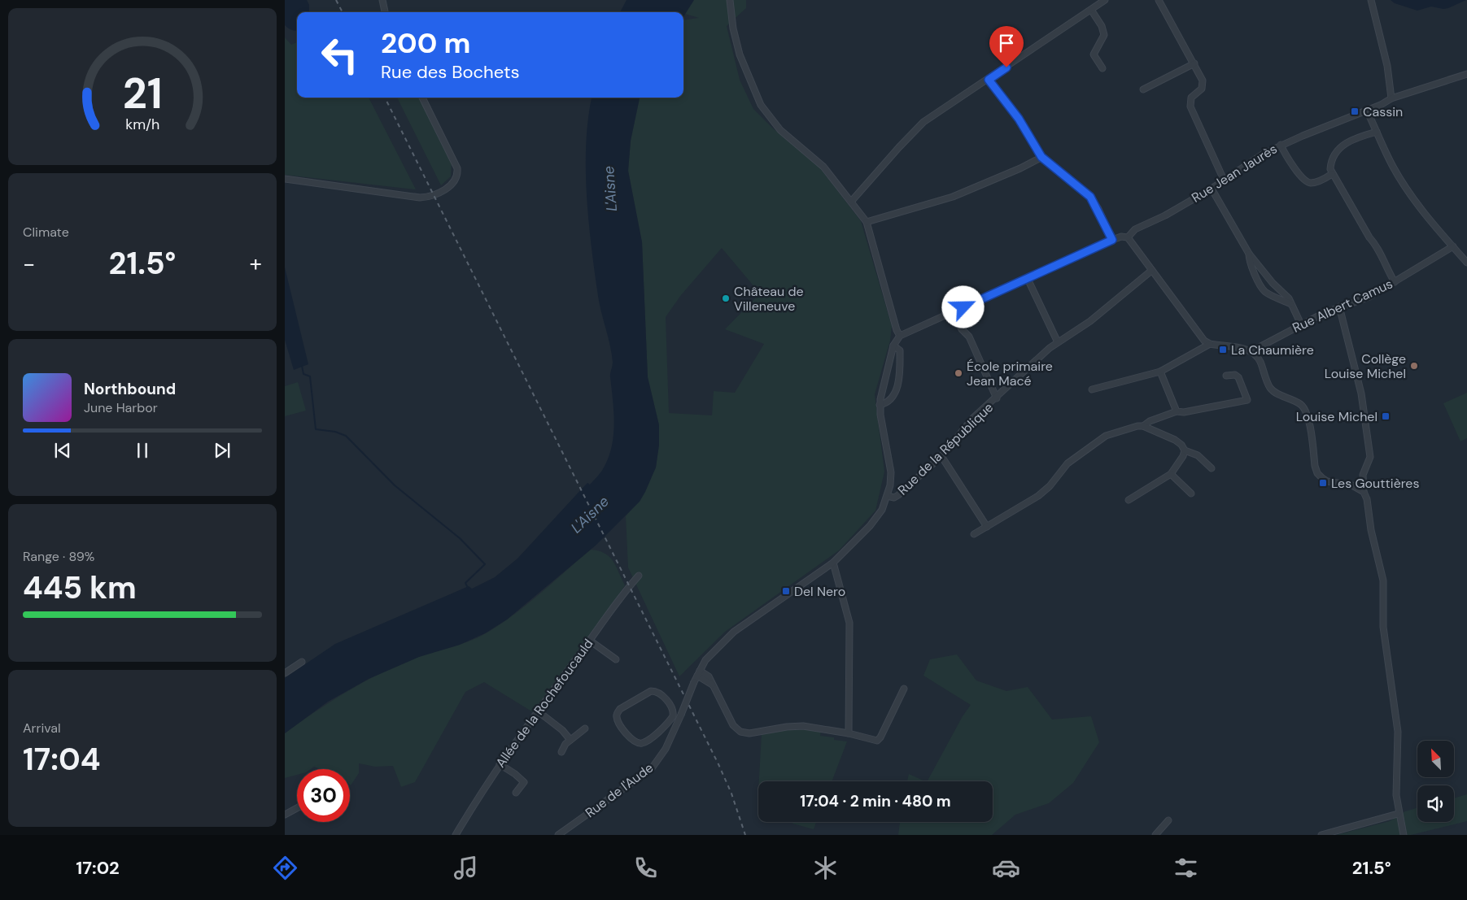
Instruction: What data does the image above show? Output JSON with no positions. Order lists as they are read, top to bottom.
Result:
{
  "streets": {
    "street": [
      "Rue Jean Jaurès",
      "Rue Albert Camus",
      "Rue de la République",
      "Allée de la Rochefoucauld",
      "Rue de l'Aude"
    ]
  },
  "crossings": [
    ["Rue de la République", "Rue de l'Aude"]
  ],
  "water": ["L'Aisne"],
  "places": {
    "transit": [
      "Cassin",
      "La Chaumière",
      "Louise Michel",
      "Les Gouttières",
      "Del Nero"
    ],
    "other": ["Château de Villeneuve", "Collège Louise Michel", "École primaire Jean Macé"]
  },
  "north": "top left",
  "page": {
    "turn": ["200 m", "Rue des Bochets"],
    "tile": [
      "Climate",
      ["Range · 89%", "445 km"],
      ["Arrival", "17:04"]
    ],
    "heat": ["−", "21.5°", "+"],
    "song": ["Northbound", "June Harbor"],
    "limit": "30",
    "trip": "17:04 · 2 min · 480 m",
    "tabs": ["17:02", "21.5°"],
    "gauge": ["21", "km/h"]
  }
}
